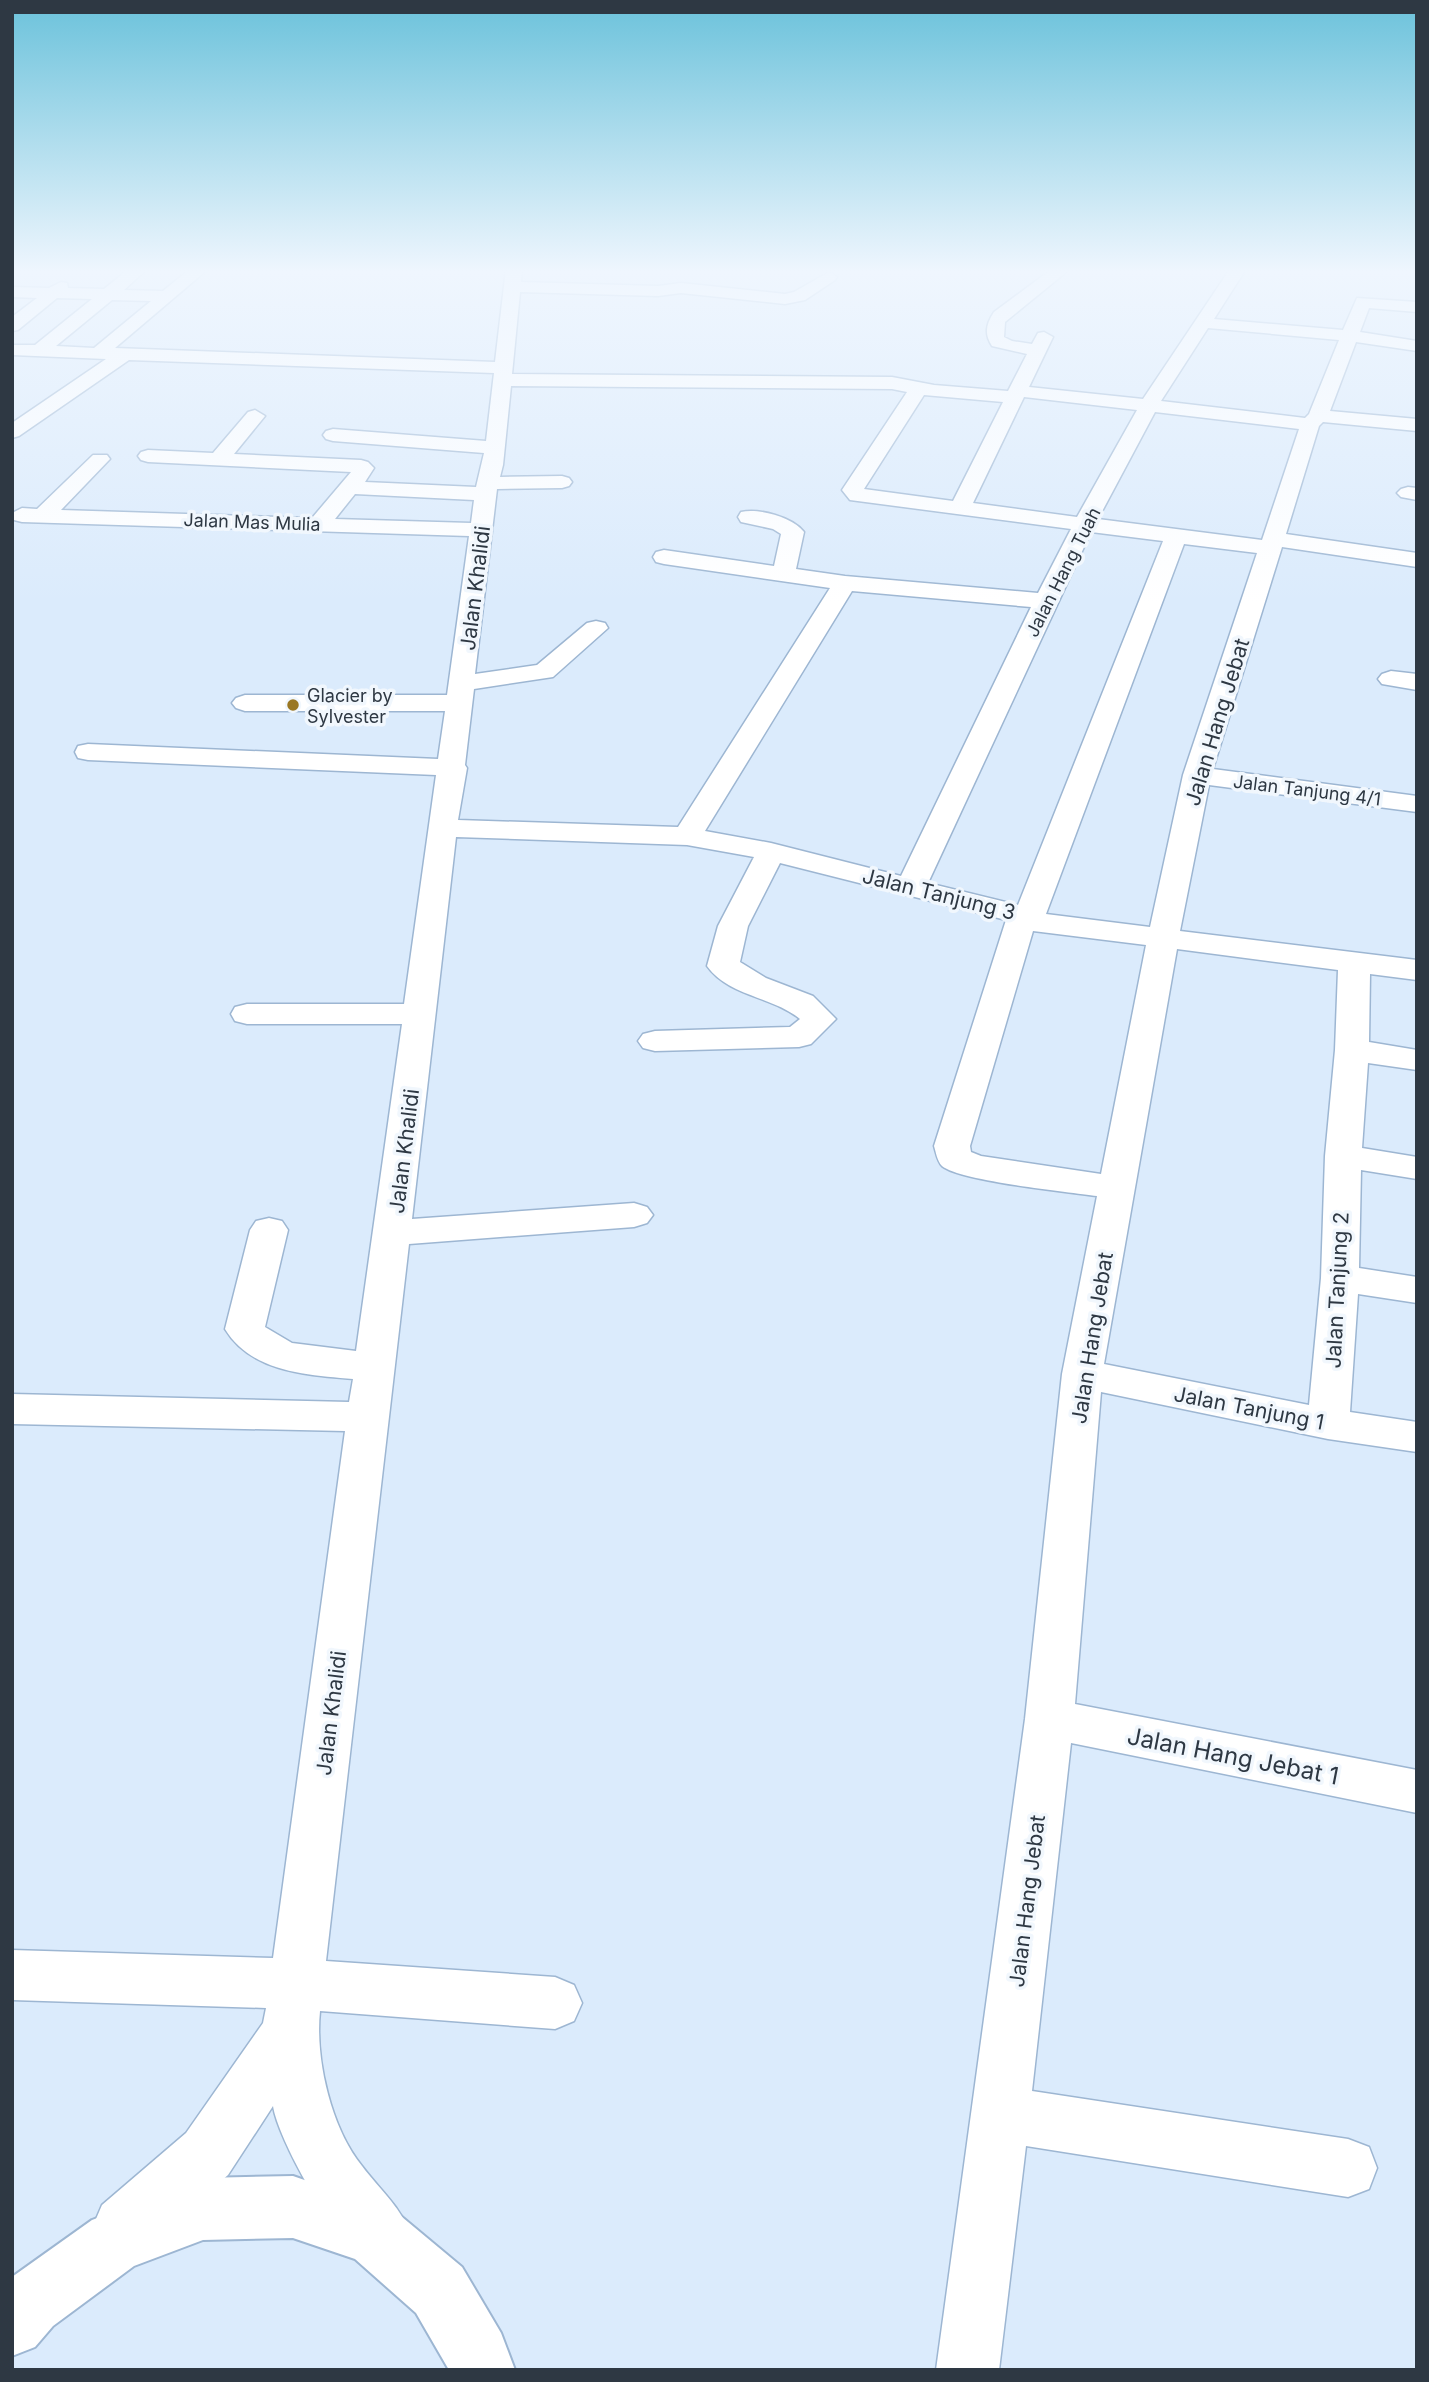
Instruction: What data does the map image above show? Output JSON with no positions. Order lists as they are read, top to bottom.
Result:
{
  "streets": {
    "street": [
      "Jalan Mas Mulia",
      "Jalan Hang Tuah",
      "Jalan Khalidi",
      "Jalan Hang Jebat",
      "Jalan Tanjung 4/1",
      "Jalan Tanjung 3",
      "Jalan Tanjung 2",
      "Jalan Tanjung 1",
      "Jalan Hang Jebat 1"
    ]
  },
  "crossings": [
    ["Jalan Mas Mulia", "Jalan Khalidi"],
    ["Jalan Hang Tuah", "Jalan Tanjung 3"],
    ["Jalan Khalidi", "Jalan Tanjung 3"],
    ["Jalan Hang Jebat", "Jalan Tanjung 4/1"],
    ["Jalan Hang Jebat", "Jalan Tanjung 3"],
    ["Jalan Hang Jebat", "Jalan Tanjung 1"],
    ["Jalan Hang Jebat", "Jalan Hang Jebat 1"],
    ["Jalan Tanjung 3", "Jalan Tanjung 2"],
    ["Jalan Tanjung 2", "Jalan Tanjung 1"]
  ],
  "places": ["Glacier by Sylvester"]
}
